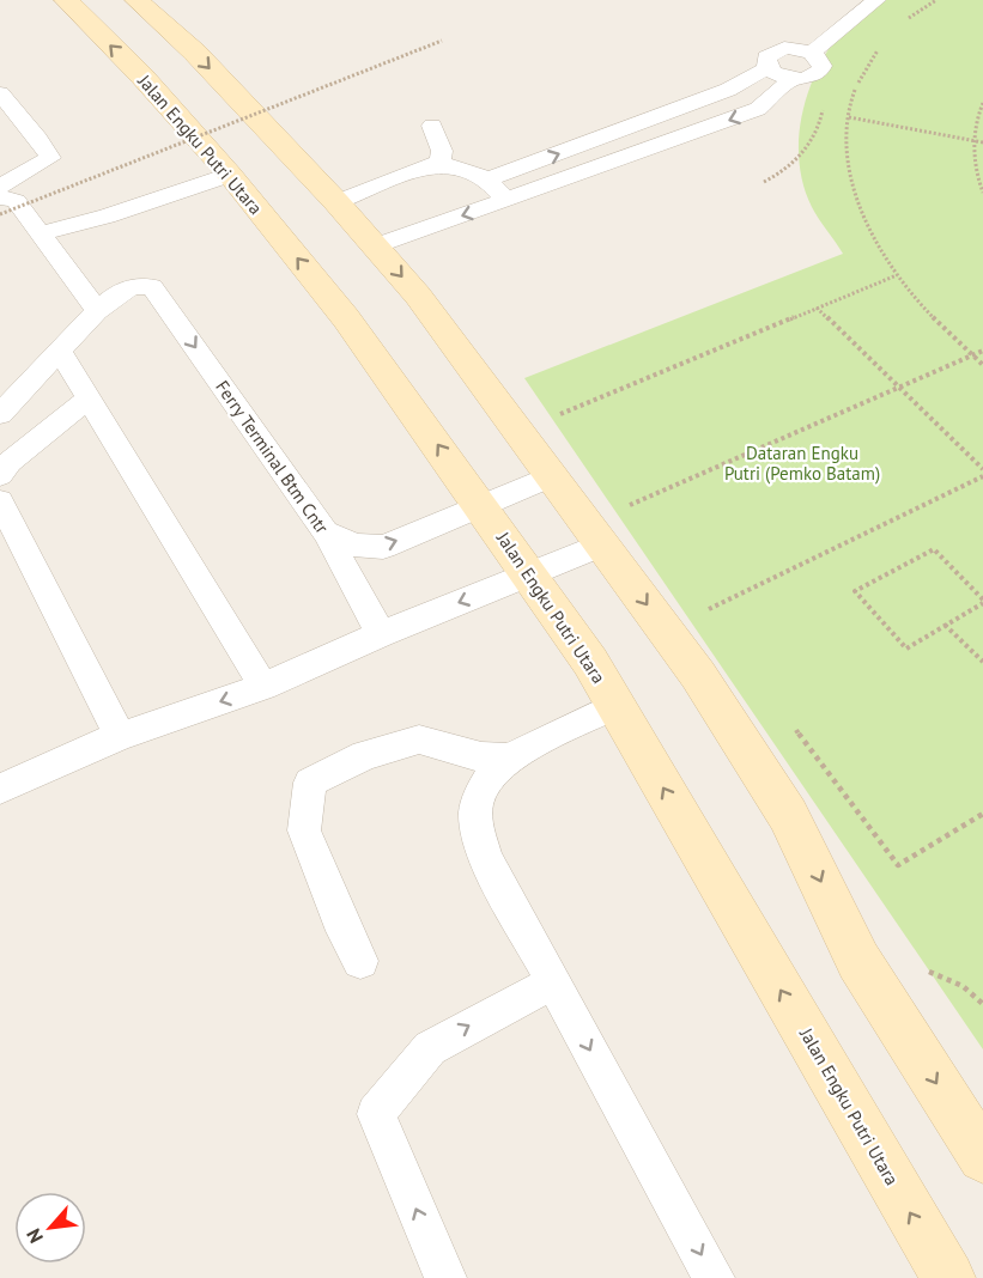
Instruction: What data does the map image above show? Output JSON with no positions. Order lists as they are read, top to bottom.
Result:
{
  "streets": {
    "main road": ["Jalan Engku Putri Utara"],
    "lane": ["Ferry Terminal Btm Cntr"]
  },
  "parks": ["Dataran Engku Putri (Pemko Batam)"],
  "north": "bottom left"
}
